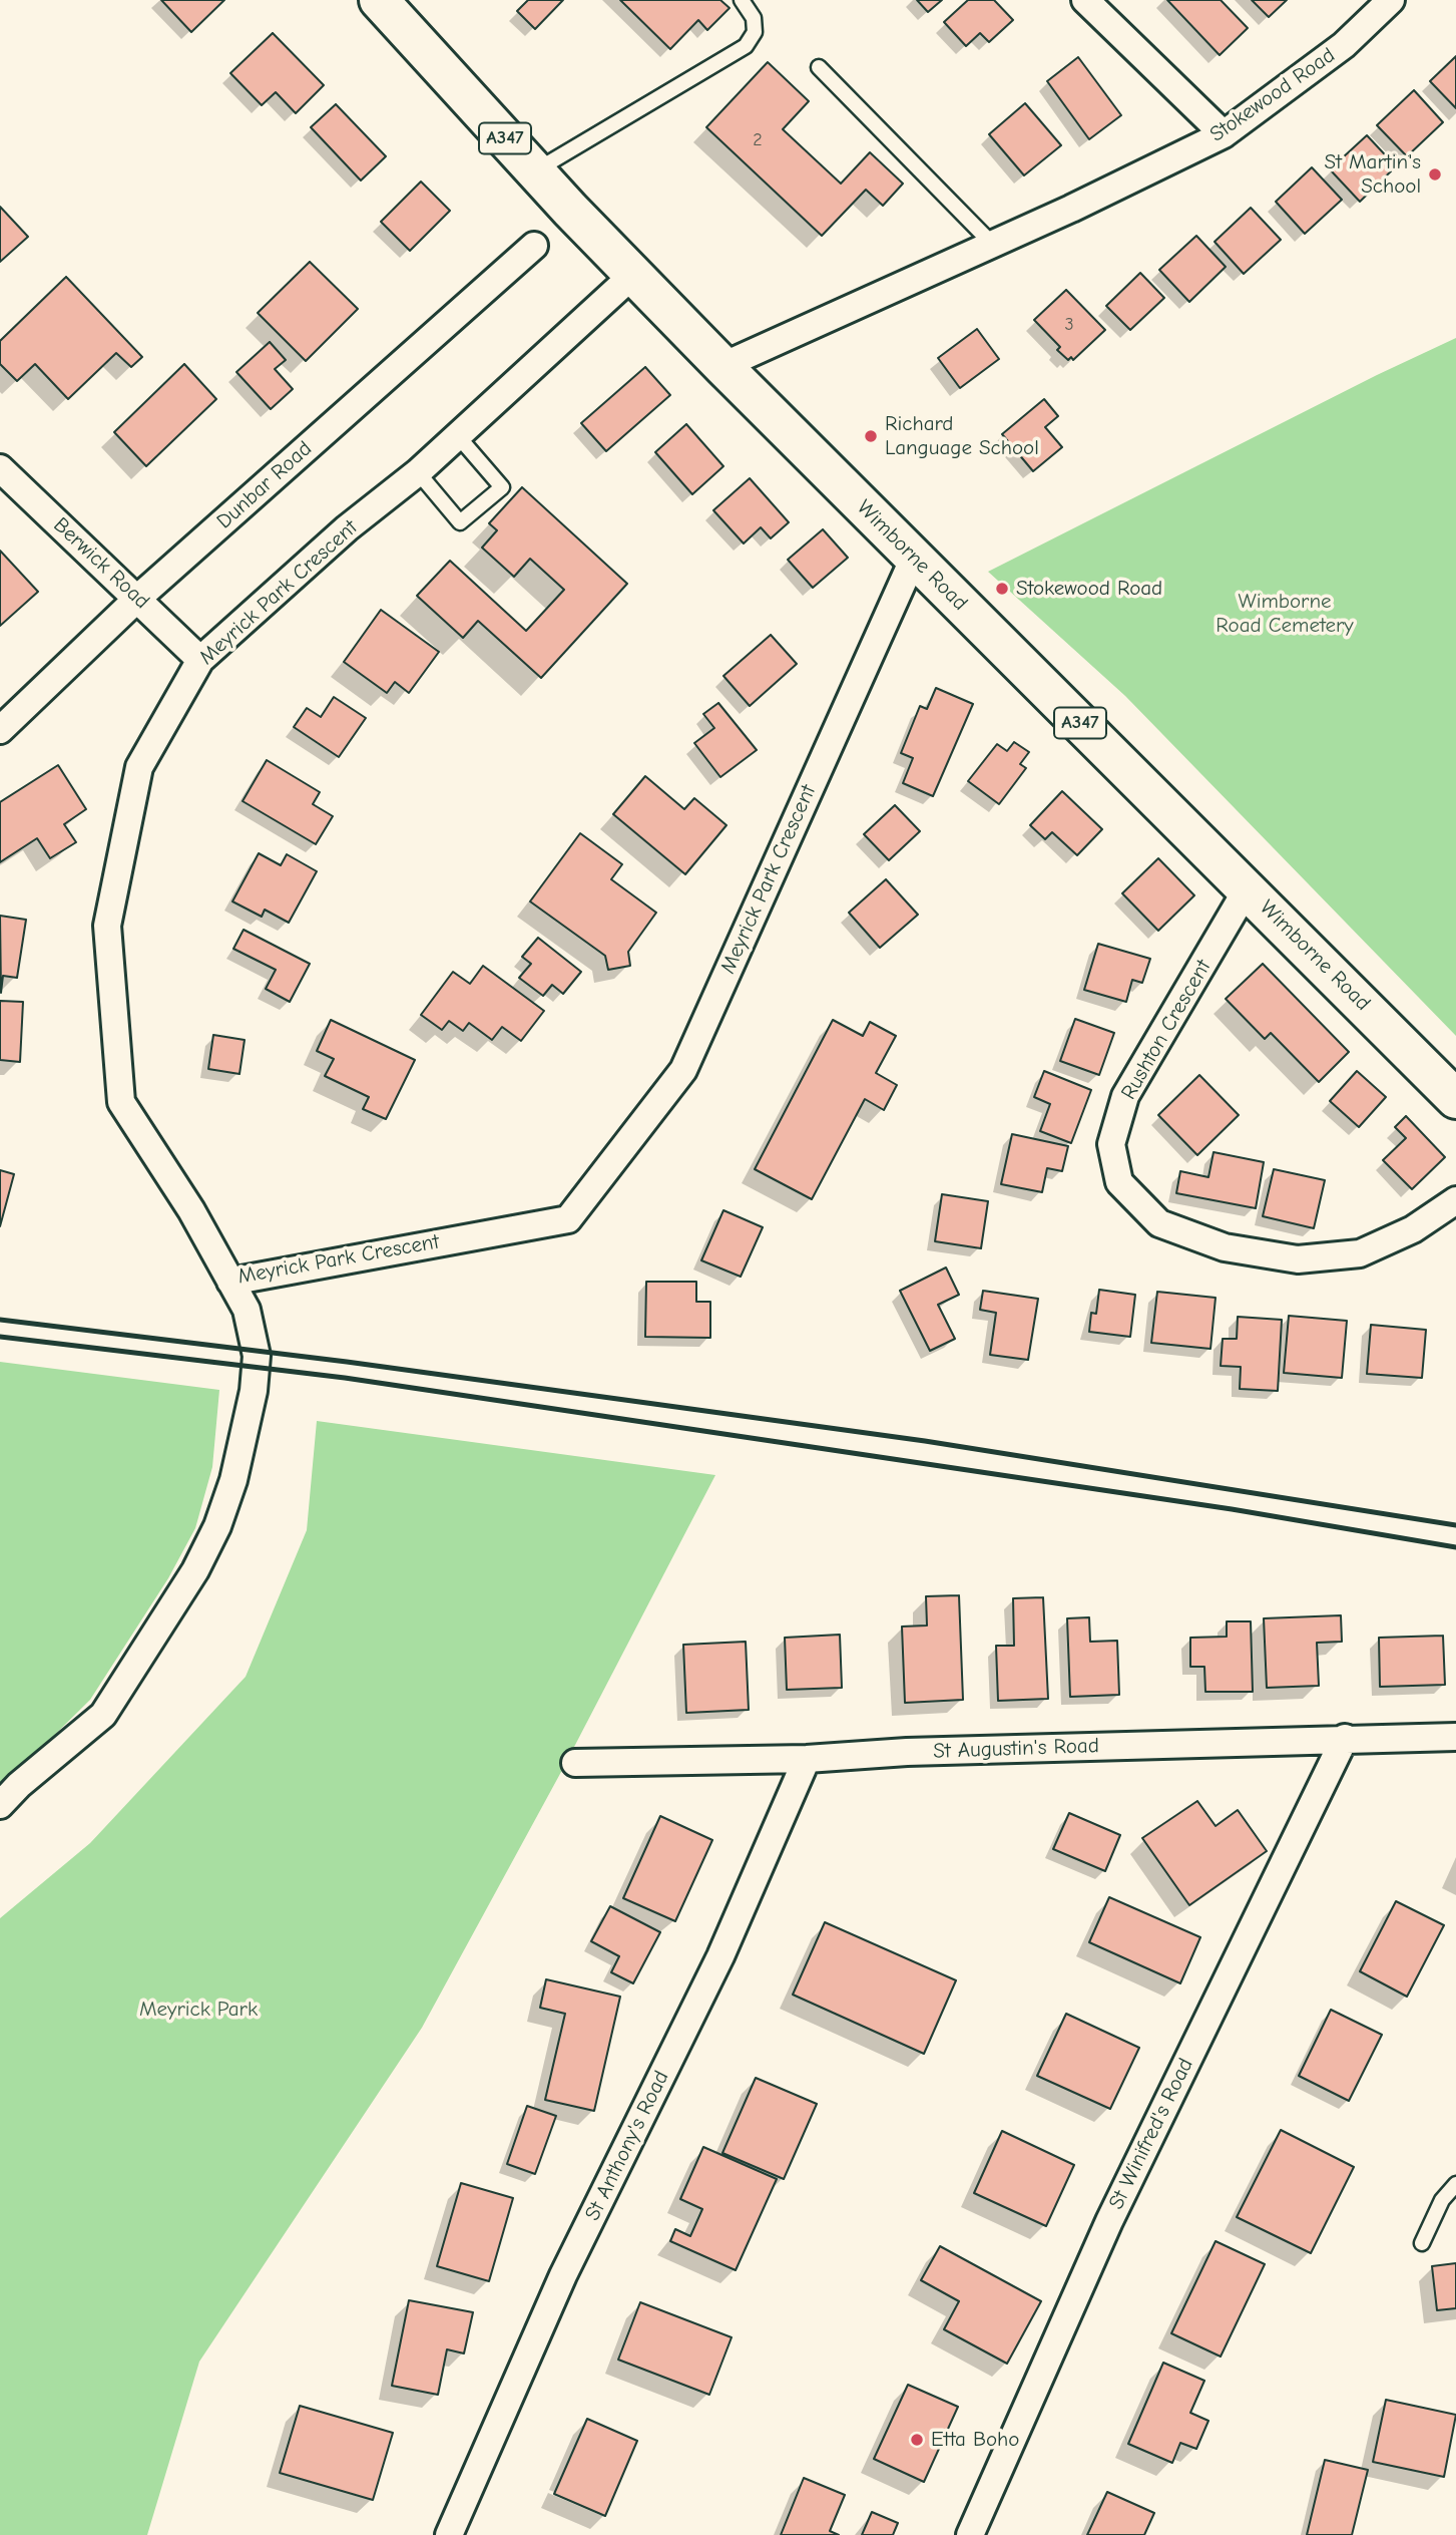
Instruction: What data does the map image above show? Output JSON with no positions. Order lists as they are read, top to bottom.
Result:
{
  "streets": {
    "main road": ["A347", "Wimborne Road"],
    "street": [
      "Stokewood Road",
      "Dunbar Road",
      "Berwick Road",
      "Meyrick Park Crescent",
      "Rushton Crescent",
      "St Augustin's Road",
      "St Winifred's Road",
      "St Anthony's Road"
    ]
  },
  "crossings": [
    ["Stokewood Road", "Wimborne Road"],
    ["Dunbar Road", "Berwick Road"],
    ["Wimborne Road", "Meyrick Park Crescent"],
    ["Wimborne Road", "Rushton Crescent"],
    ["Berwick Road", "Meyrick Park Crescent"],
    ["St Augustin's Road", "St Winifred's Road"],
    ["St Augustin's Road", "St Anthony's Road"]
  ],
  "parks": ["Wimborne Road Cemetery", "Meyrick Park"],
  "places": [
    "St Martin's School",
    "Richard Language School",
    "Stokewood Road",
    "Etta Boho"
  ],
  "house_numbers": ["2", "3"]
}
